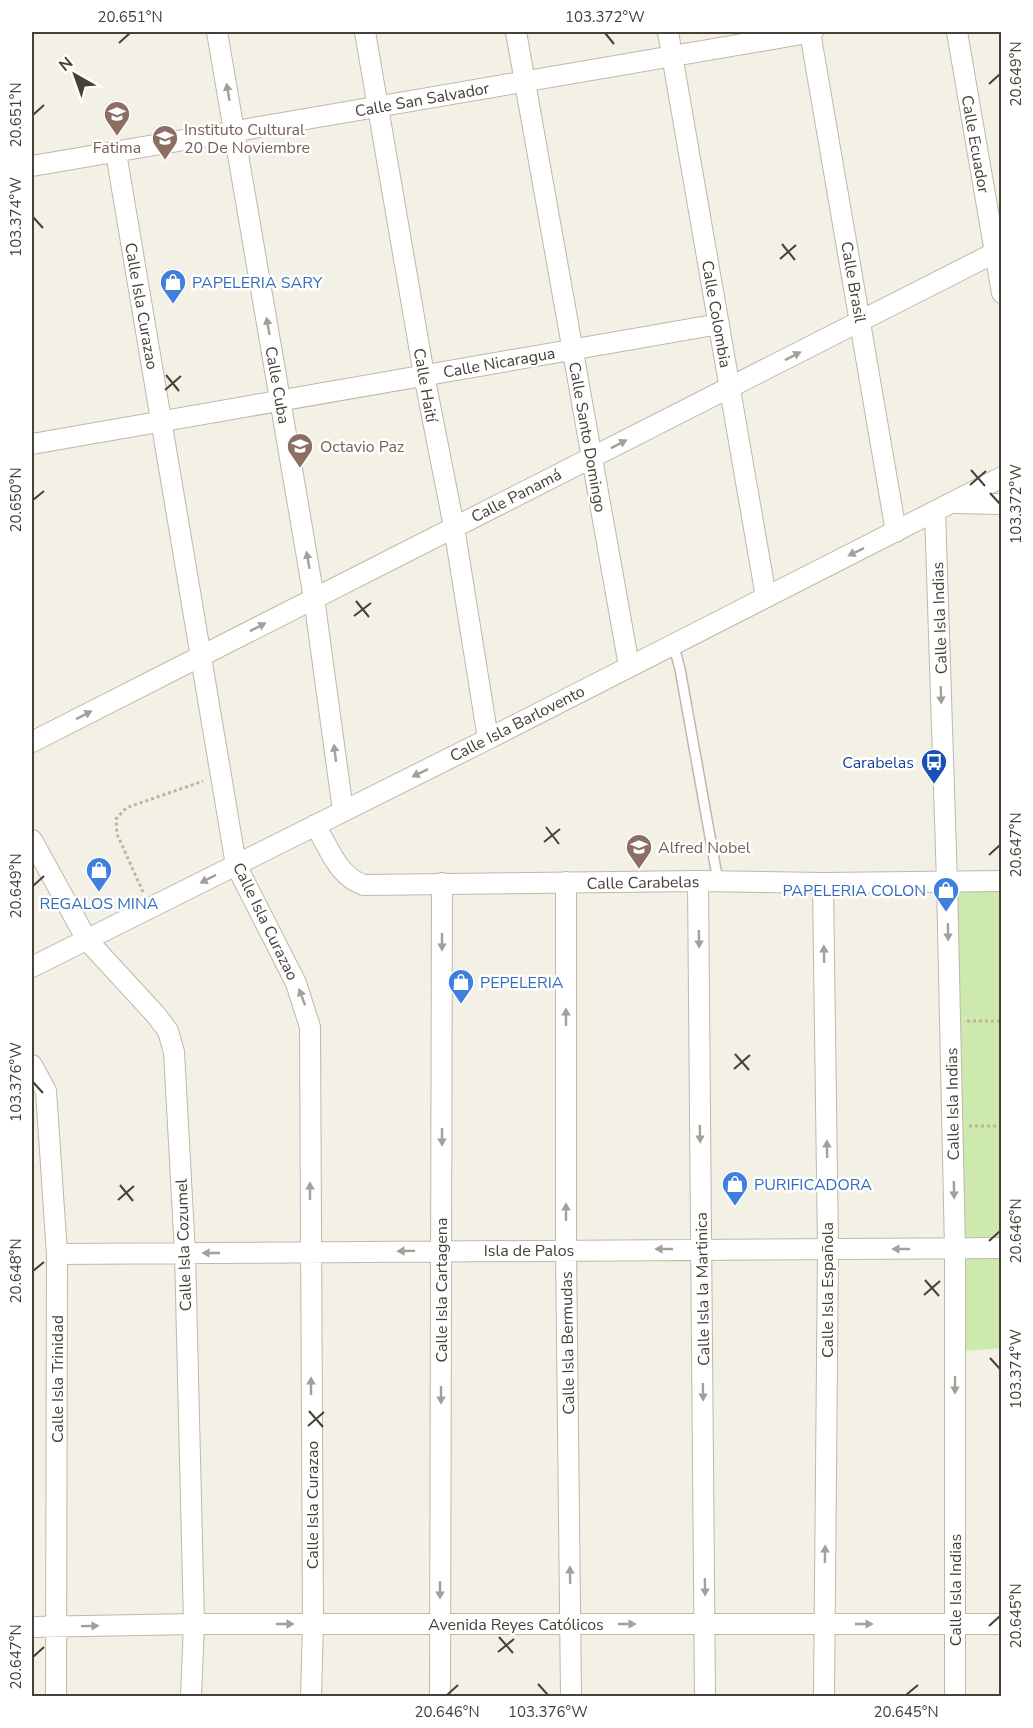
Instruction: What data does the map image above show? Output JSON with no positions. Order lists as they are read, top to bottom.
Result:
{
  "streets": {
    "street": [
      "Calle San Salvador",
      "Calle Ecuador",
      "Calle Brasil",
      "Calle Isla Curazao",
      "Calle Colombia",
      "Calle Nicaragua",
      "Calle Cuba",
      "Calle Haití",
      "Calle Santo Domingo",
      "Calle Panamá",
      "Calle Isla Indias",
      "Calle Isla Barlovento",
      "Calle Carabelas",
      "Calle Isla Cozumel",
      "Isla de Palos",
      "Calle Isla la Martinica",
      "Calle Isla Cartagena",
      "Calle Isla Española",
      "Calle Isla Bermudas",
      "Calle Isla Trinidad",
      "Avenida Reyes Católicos"
    ]
  },
  "crossings": [
    ["Calle San Salvador", "Calle Brasil"],
    ["Calle San Salvador", "Calle Isla Curazao"],
    ["Calle San Salvador", "Calle Colombia"],
    ["Calle San Salvador", "Calle Cuba"],
    ["Calle San Salvador", "Calle Haití"],
    ["Calle San Salvador", "Calle Santo Domingo"],
    ["Calle Ecuador", "Calle Panamá"],
    ["Calle Brasil", "Calle Panamá"],
    ["Calle Brasil", "Calle Isla Barlovento"],
    ["Calle Isla Curazao", "Calle Nicaragua"],
    ["Calle Isla Curazao", "Calle Panamá"],
    ["Calle Isla Curazao", "Calle Isla Barlovento"],
    ["Calle Isla Curazao", "Isla de Palos"],
    ["Calle Isla Curazao", "Avenida Reyes Católicos"],
    ["Calle Colombia", "Calle Nicaragua"],
    ["Calle Colombia", "Calle Panamá"],
    ["Calle Colombia", "Calle Isla Barlovento"],
    ["Calle Nicaragua", "Calle Cuba"],
    ["Calle Nicaragua", "Calle Haití"],
    ["Calle Nicaragua", "Calle Santo Domingo"],
    ["Calle Cuba", "Calle Panamá"],
    ["Calle Cuba", "Calle Isla Barlovento"],
    ["Calle Haití", "Calle Panamá"],
    ["Calle Haití", "Calle Isla Barlovento"],
    ["Calle Santo Domingo", "Calle Panamá"],
    ["Calle Santo Domingo", "Calle Isla Barlovento"],
    ["Calle Isla Indias", "Calle Isla Barlovento"],
    ["Calle Isla Indias", "Calle Carabelas"],
    ["Calle Isla Indias", "Isla de Palos"],
    ["Calle Isla Indias", "Avenida Reyes Católicos"],
    ["Calle Isla Barlovento", "Calle Carabelas"],
    ["Calle Isla Barlovento", "Calle Isla Cozumel"],
    ["Calle Carabelas", "Calle Isla la Martinica"],
    ["Calle Carabelas", "Calle Isla Cartagena"],
    ["Calle Carabelas", "Calle Isla Española"],
    ["Calle Carabelas", "Calle Isla Bermudas"],
    ["Calle Isla Cozumel", "Isla de Palos"],
    ["Calle Isla Cozumel", "Avenida Reyes Católicos"],
    ["Isla de Palos", "Calle Isla la Martinica"],
    ["Isla de Palos", "Calle Isla Cartagena"],
    ["Isla de Palos", "Calle Isla Española"],
    ["Isla de Palos", "Calle Isla Bermudas"],
    ["Isla de Palos", "Calle Isla Trinidad"],
    ["Calle Isla la Martinica", "Avenida Reyes Católicos"],
    ["Calle Isla Cartagena", "Avenida Reyes Católicos"],
    ["Calle Isla Española", "Avenida Reyes Católicos"],
    ["Calle Isla Bermudas", "Avenida Reyes Católicos"],
    ["Calle Isla Trinidad", "Avenida Reyes Católicos"]
  ],
  "one_way": [
    "Calle Isla Curazao",
    "Calle Cuba",
    "Calle Panamá",
    "Calle Isla Indias",
    "Calle Isla Barlovento",
    "Isla de Palos",
    "Calle Isla la Martinica",
    "Calle Isla Cartagena",
    "Calle Isla Española",
    "Calle Isla Bermudas",
    "Avenida Reyes Católicos"
  ],
  "places": {
    "school or university": [
      "Fatima",
      "Instituto Cultural 20 De Noviembre",
      "Octavio Paz",
      "Alfred Nobel"
    ],
    "shop": [
      "PAPELERIA SARY",
      "REGALOS MINA",
      "PAPELERIA COLON",
      "PEPELERIA",
      "PURIFICADORA"
    ],
    "bus stop": ["Carabelas"]
  },
  "north": "top left",
  "coordinates": [
    "20.651°N",
    "103.372°W",
    "20.649°N",
    "103.374°W",
    "20.650°N",
    "20.647°N",
    "103.376°W",
    "20.646°N",
    "20.648°N",
    "20.645°N"
  ]
}
